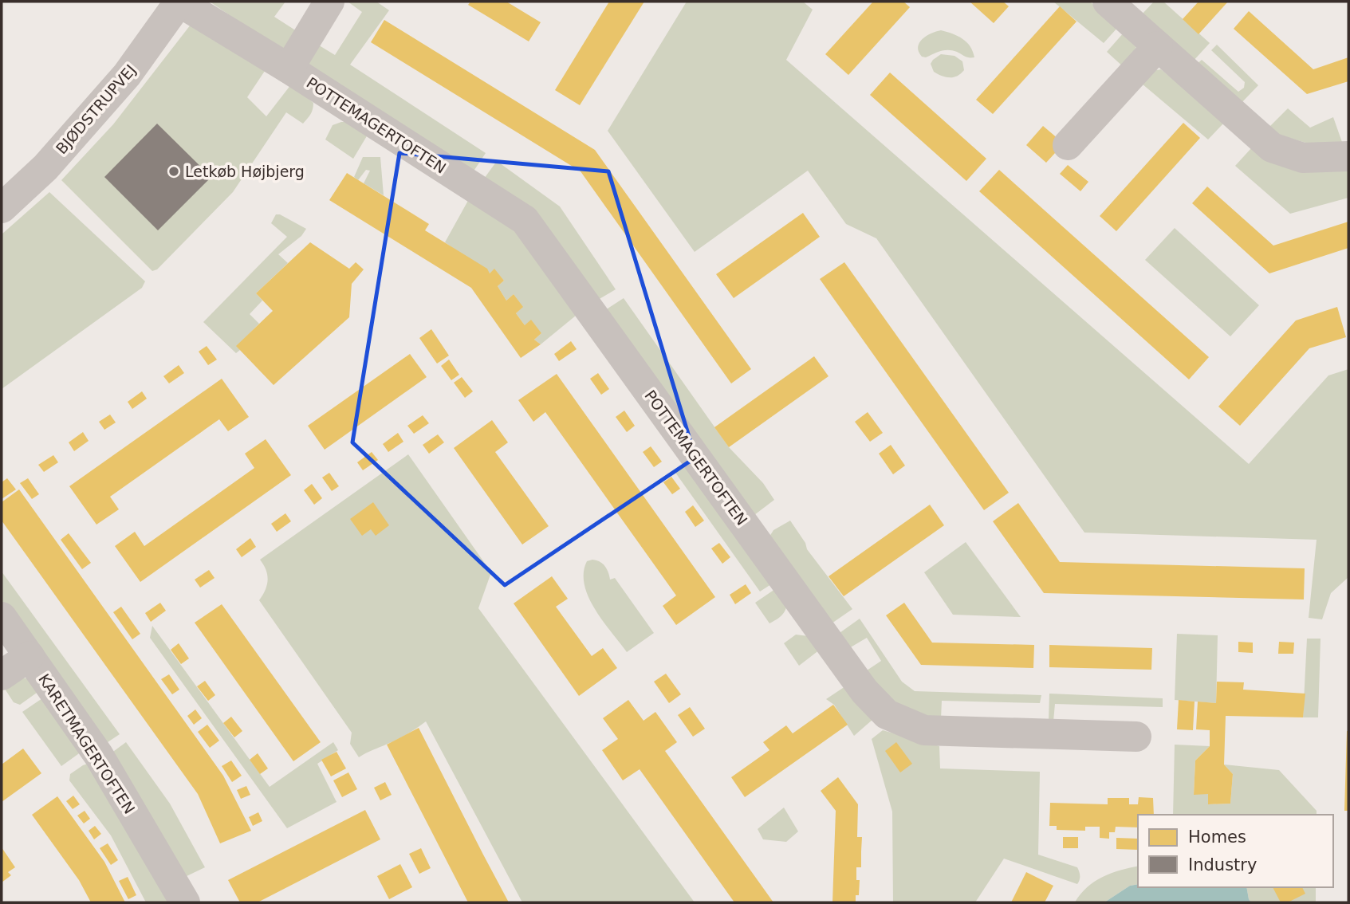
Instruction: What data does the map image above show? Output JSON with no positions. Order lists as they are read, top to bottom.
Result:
{
  "streets": {
    "street": ["BJØDSTRUPVEJ", "POTTEMAGERTOFTEN", "KARETMAGERTOFTEN"]
  },
  "crossings": [
    ["BJØDSTRUPVEJ", "POTTEMAGERTOFTEN"]
  ],
  "places": ["Letkøb Højbjerg"],
  "legend": ["Homes", "Industry"]
}
